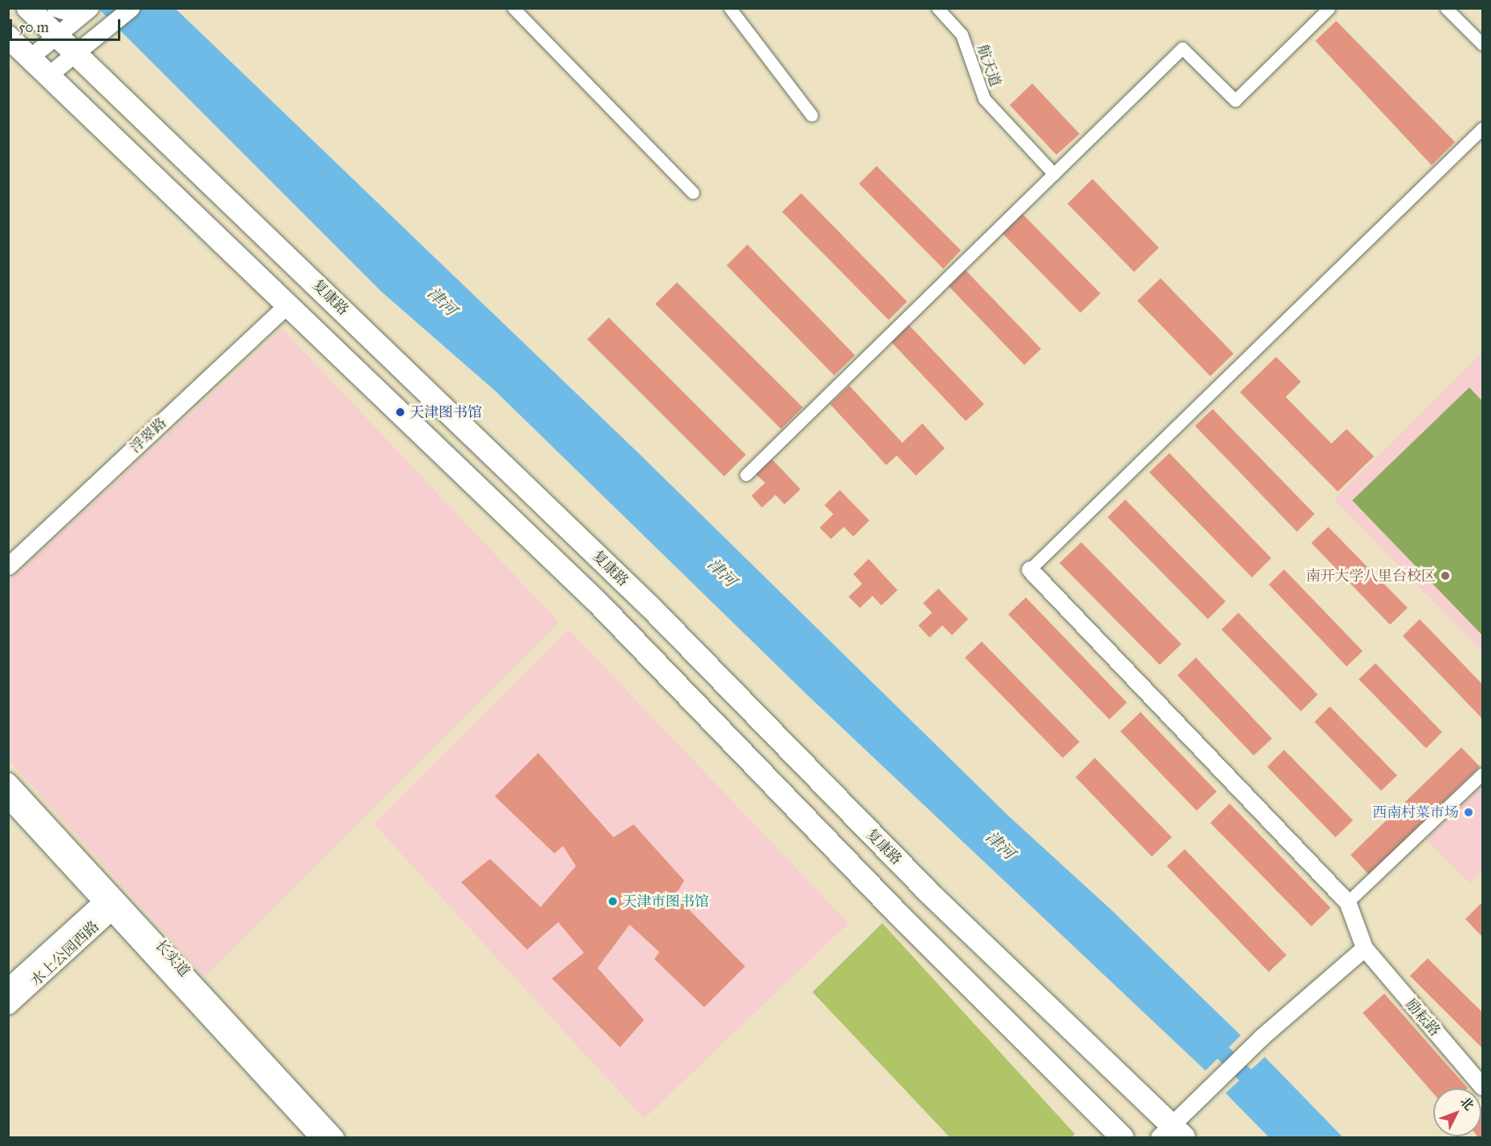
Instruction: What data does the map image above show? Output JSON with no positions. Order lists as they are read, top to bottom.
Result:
{
  "streets": {
    "highway": ["复康路"],
    "street": [
      "航天道",
      "浮翠路",
      "水上公园西路",
      "长实道",
      "励耘路"
    ]
  },
  "crossings": [
    ["水上公园西路", "长实道"]
  ],
  "water": ["津河"],
  "places": [
    "天津图书馆",
    "南开大学八里台校区",
    "西南村菜市场",
    "天津市图书馆"
  ],
  "scale_bar": "50 m",
  "north": "top right"
}
